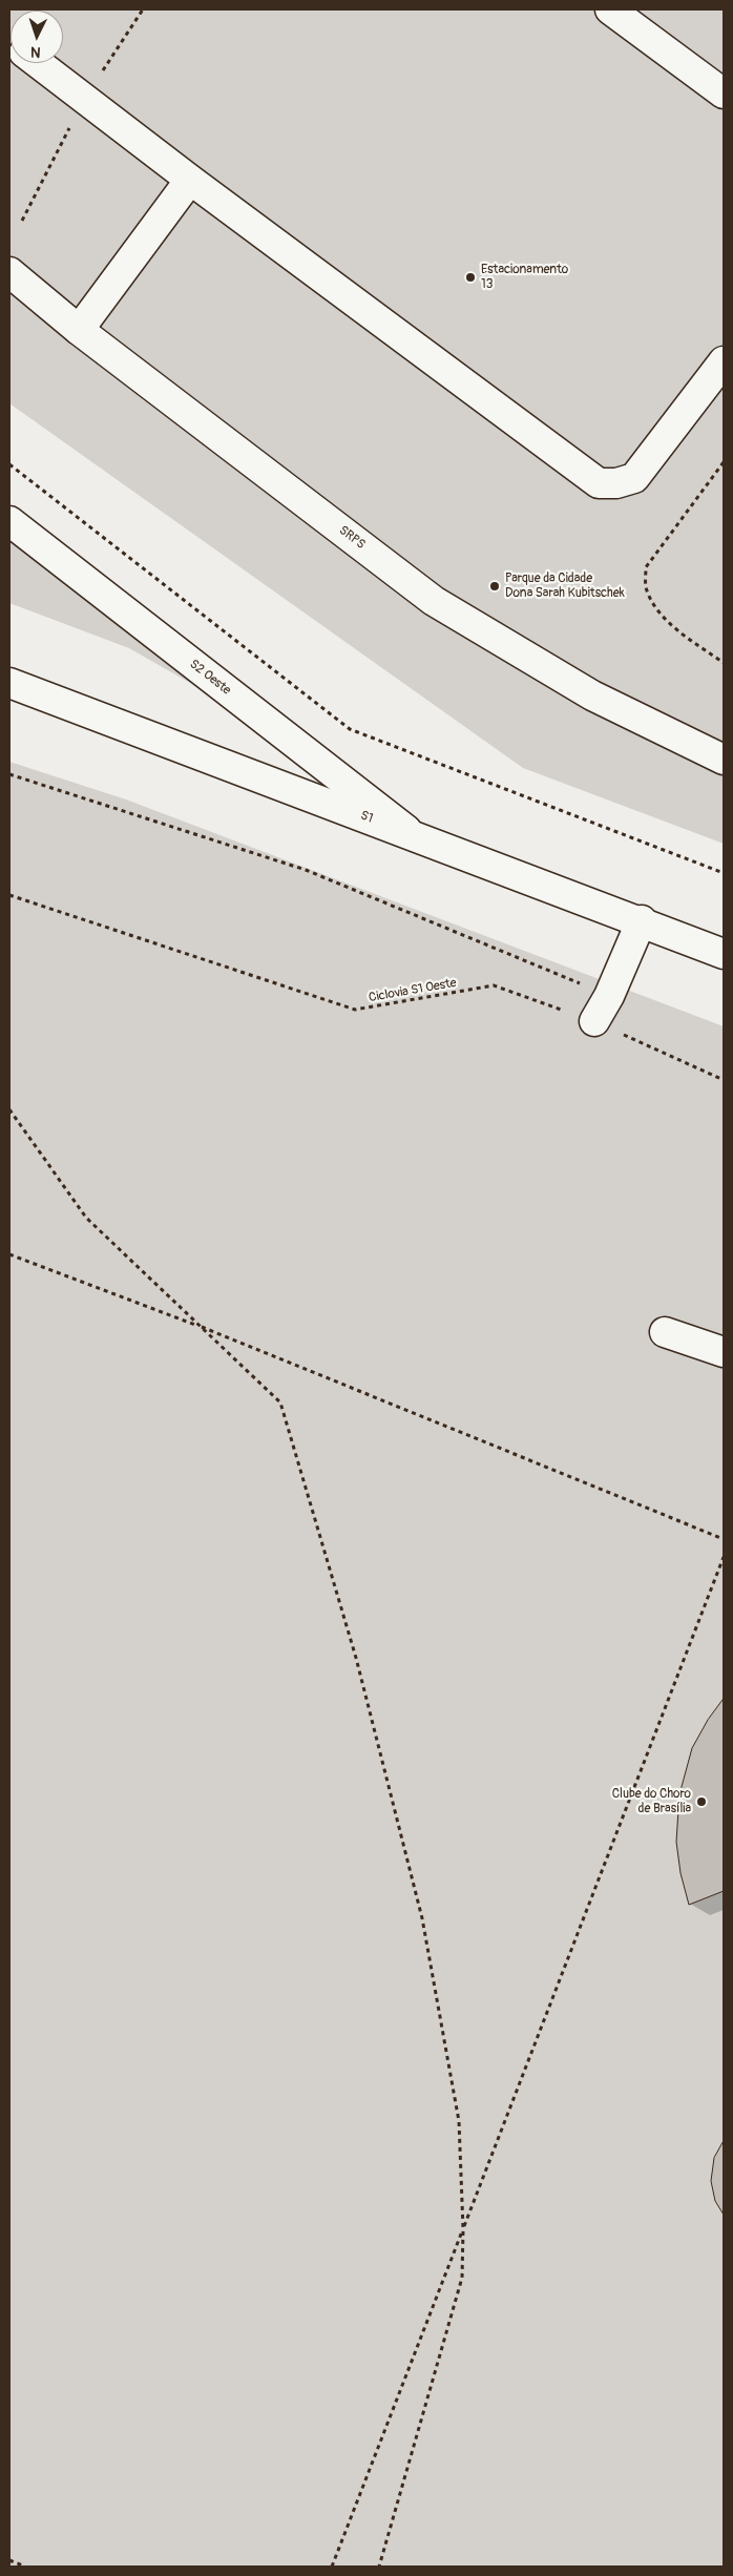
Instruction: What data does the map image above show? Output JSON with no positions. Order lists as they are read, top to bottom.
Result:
{
  "streets": {
    "main road": ["SRPS", "S2 Oeste", "S1"],
    "path": ["Ciclovia S1 Oeste"]
  },
  "crossings": [
    ["S2 Oeste", "S1"]
  ],
  "places": ["Estacionamento 13", "Parque da Cidade Dona Sarah Kubitschek", "Clube do Choro de Brasília"],
  "north": "bottom"
}
